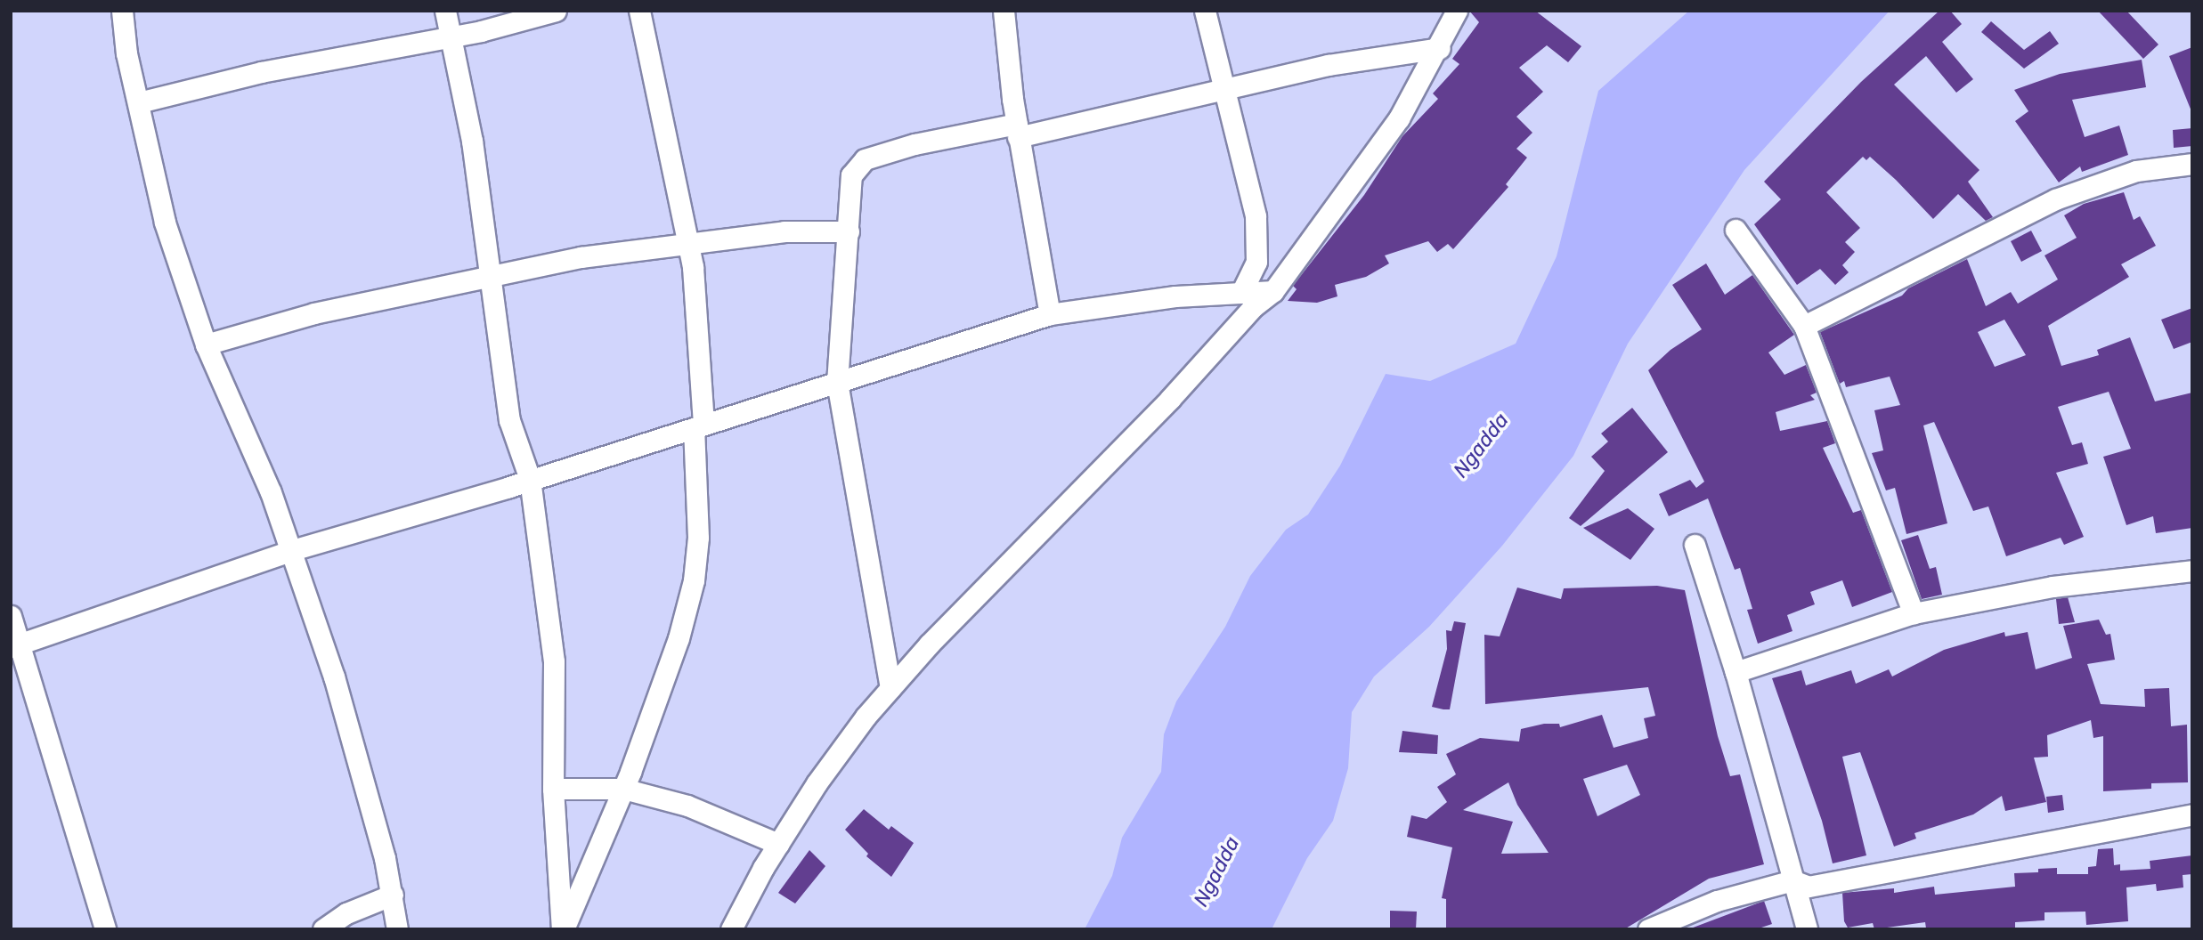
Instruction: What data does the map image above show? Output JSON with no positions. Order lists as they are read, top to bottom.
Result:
{
  "water": ["Ngadda"]
}
